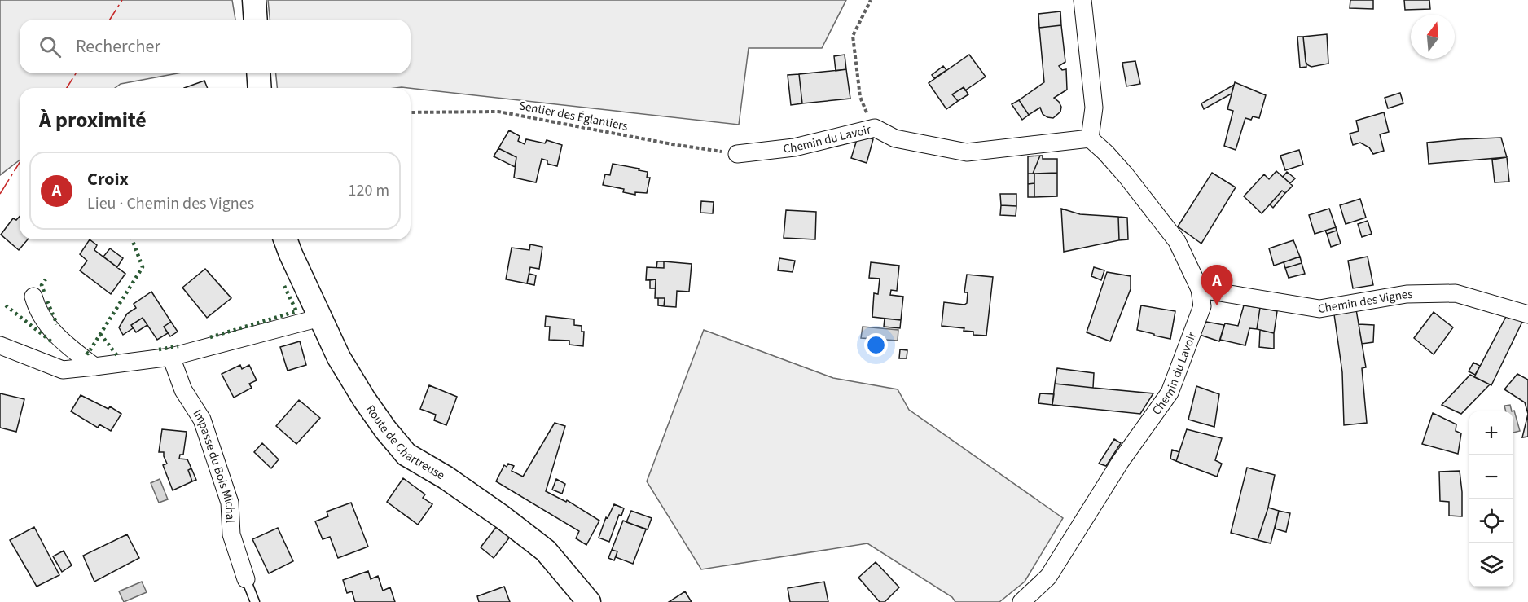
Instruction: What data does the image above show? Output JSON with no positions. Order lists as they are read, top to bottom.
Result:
{
  "streets": {
    "main road": ["Route de Chartreuse"],
    "street": ["Chemin du Lavoir", "Chemin des Vignes", "Impasse du Bois Michal"],
    "path": ["Sentier des Églantiers"]
  },
  "crossings": [
    ["Sentier des Églantiers", "Chemin du Lavoir"],
    ["Chemin du Lavoir", "Chemin des Vignes"]
  ],
  "north": "top",
  "page": {
    "search": "Rechercher",
    "heading": "À proximité",
    "list": [
      {
        "mark": "A",
        "name": "Croix",
        "note": "Lieu · Chemin des Vignes",
        "value": "120 m"
      }
    ],
    "pins": "A",
    "map_buttons": ["+", "−"]
  }
}
